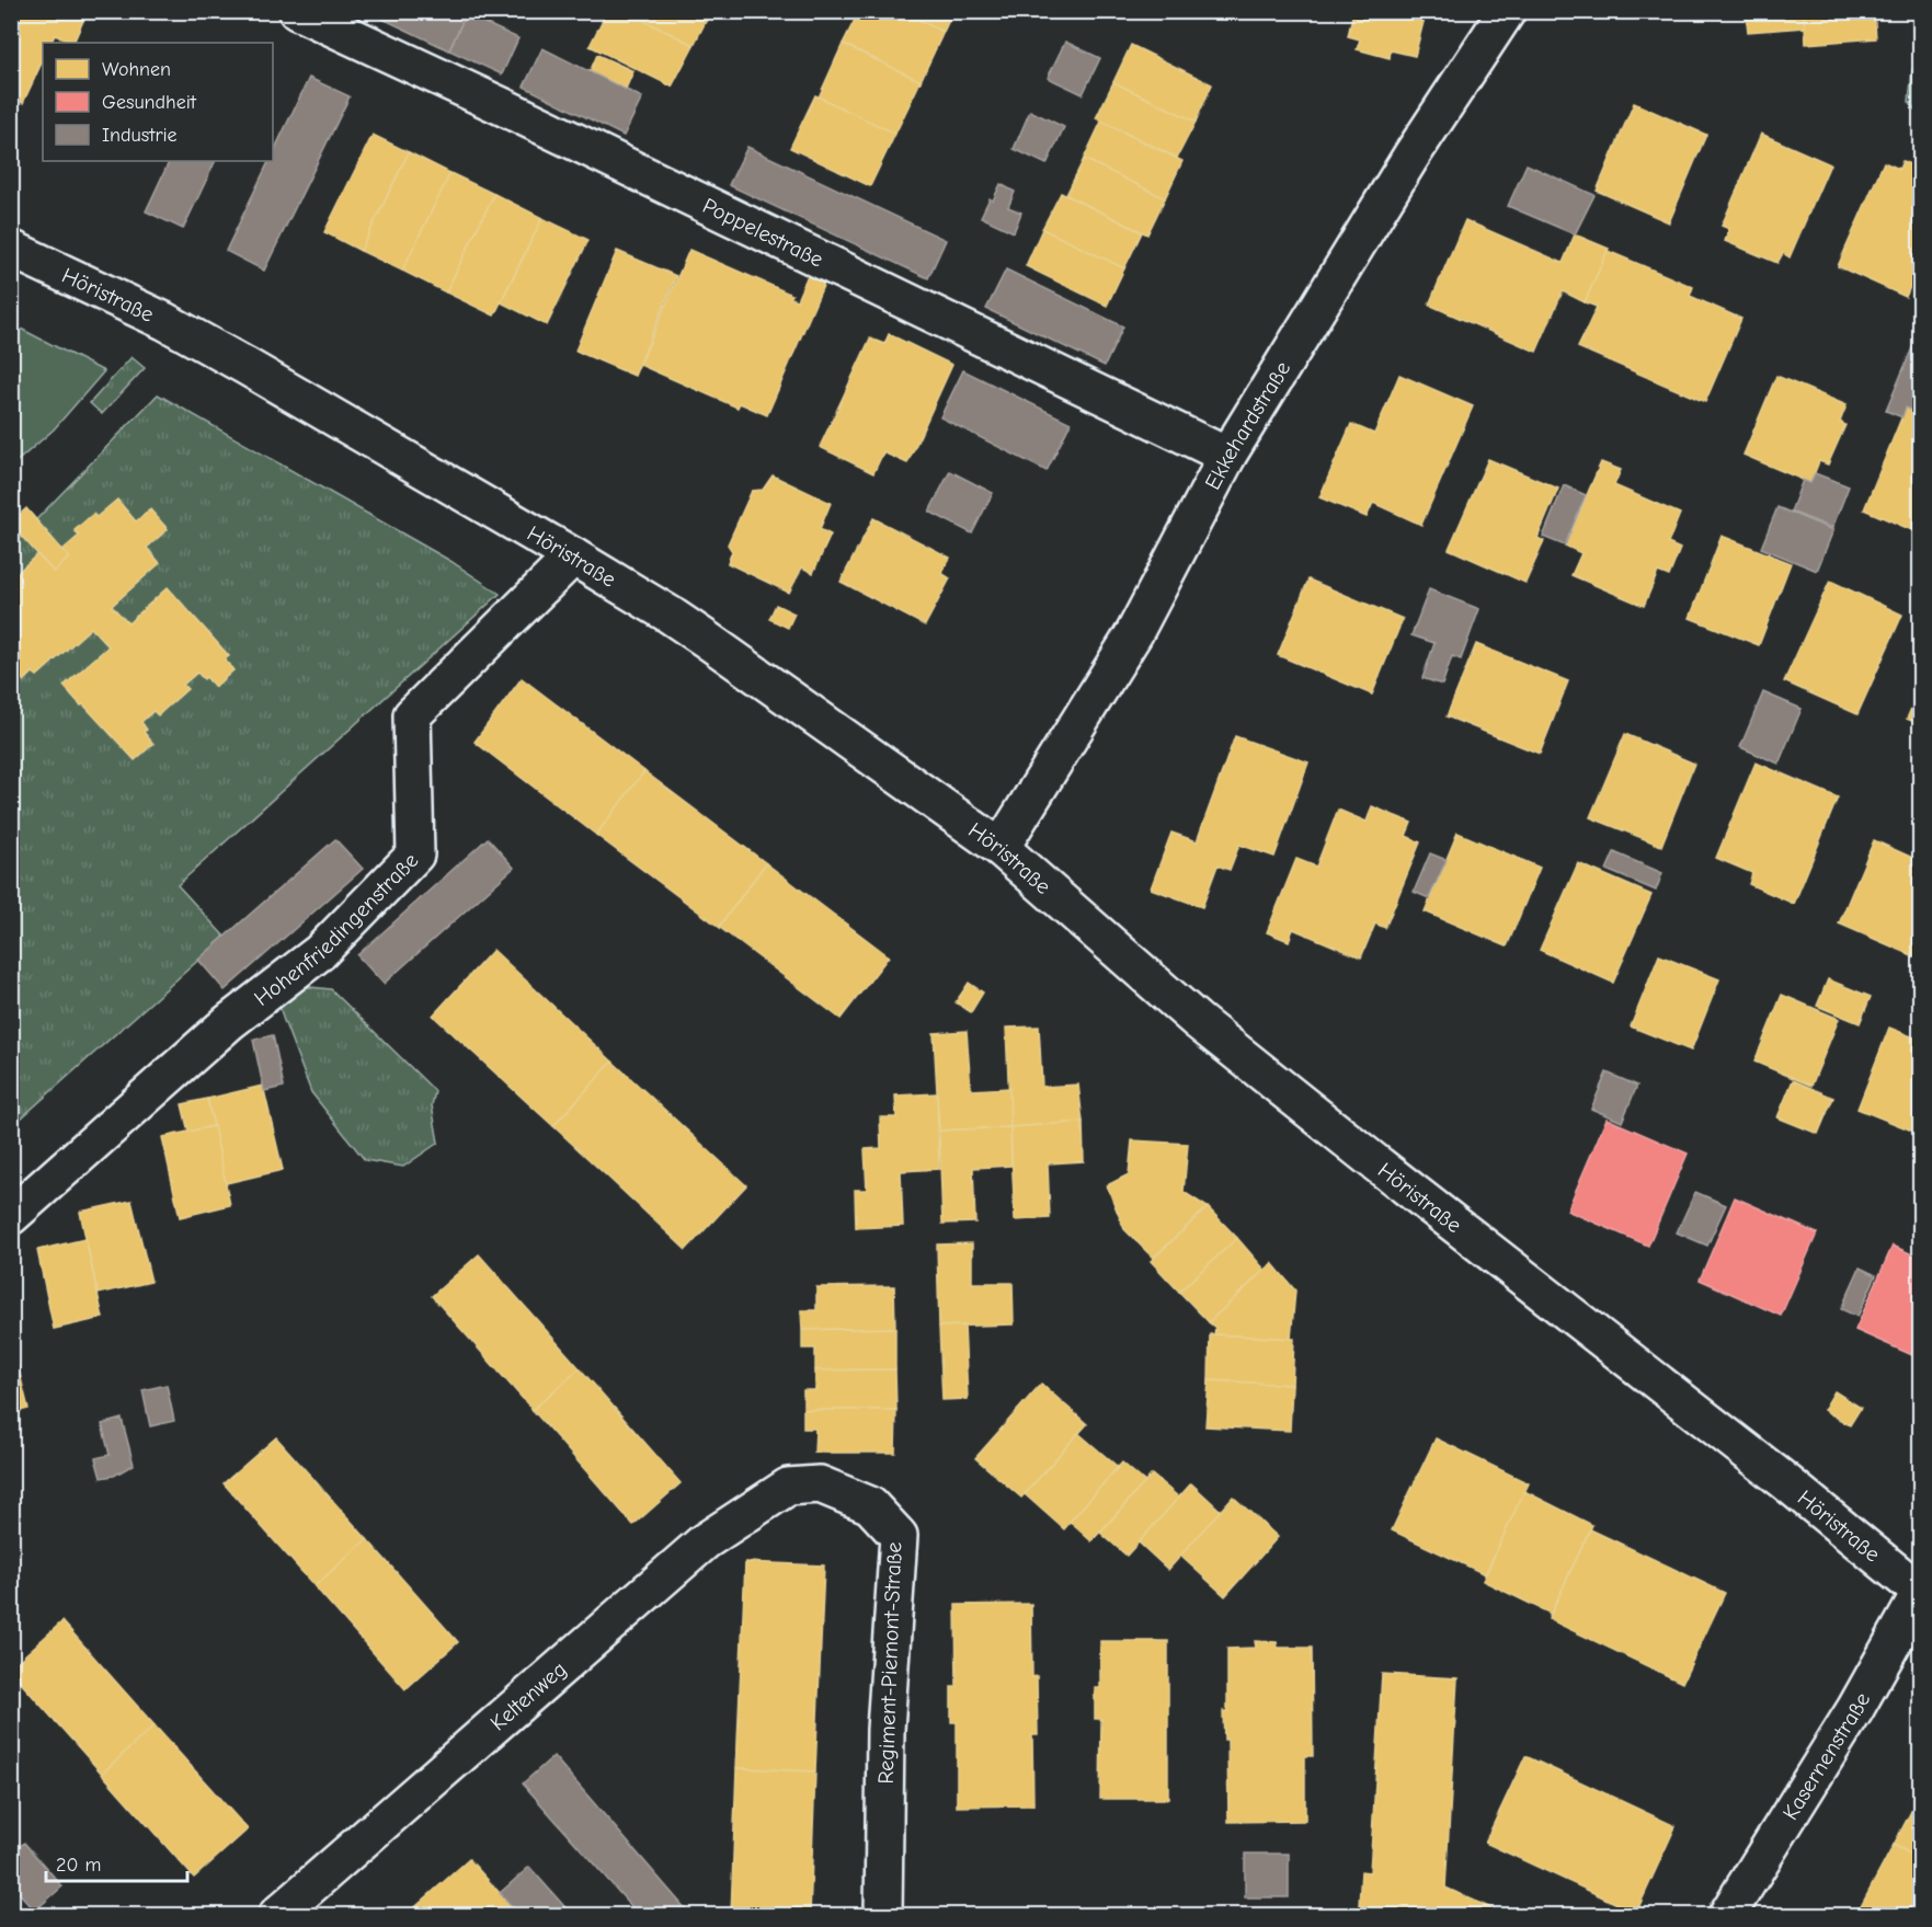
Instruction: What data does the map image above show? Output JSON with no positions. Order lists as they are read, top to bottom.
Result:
{
  "streets": {
    "street": [
      "Poppelestraße",
      "Höristraße",
      "Ekkehardstraße",
      "Hohenfriedingenstraße",
      "Regiment-Piemont-Straße",
      "Keltenweg",
      "Kasernenstraße"
    ]
  },
  "crossings": [
    ["Poppelestraße", "Ekkehardstraße"],
    ["Höristraße", "Ekkehardstraße"],
    ["Höristraße", "Hohenfriedingenstraße"],
    ["Höristraße", "Kasernenstraße"],
    ["Regiment-Piemont-Straße", "Keltenweg"]
  ],
  "legend": ["Wohnen", "Gesundheit", "Industrie"],
  "scale_bar": "20 m"
}
